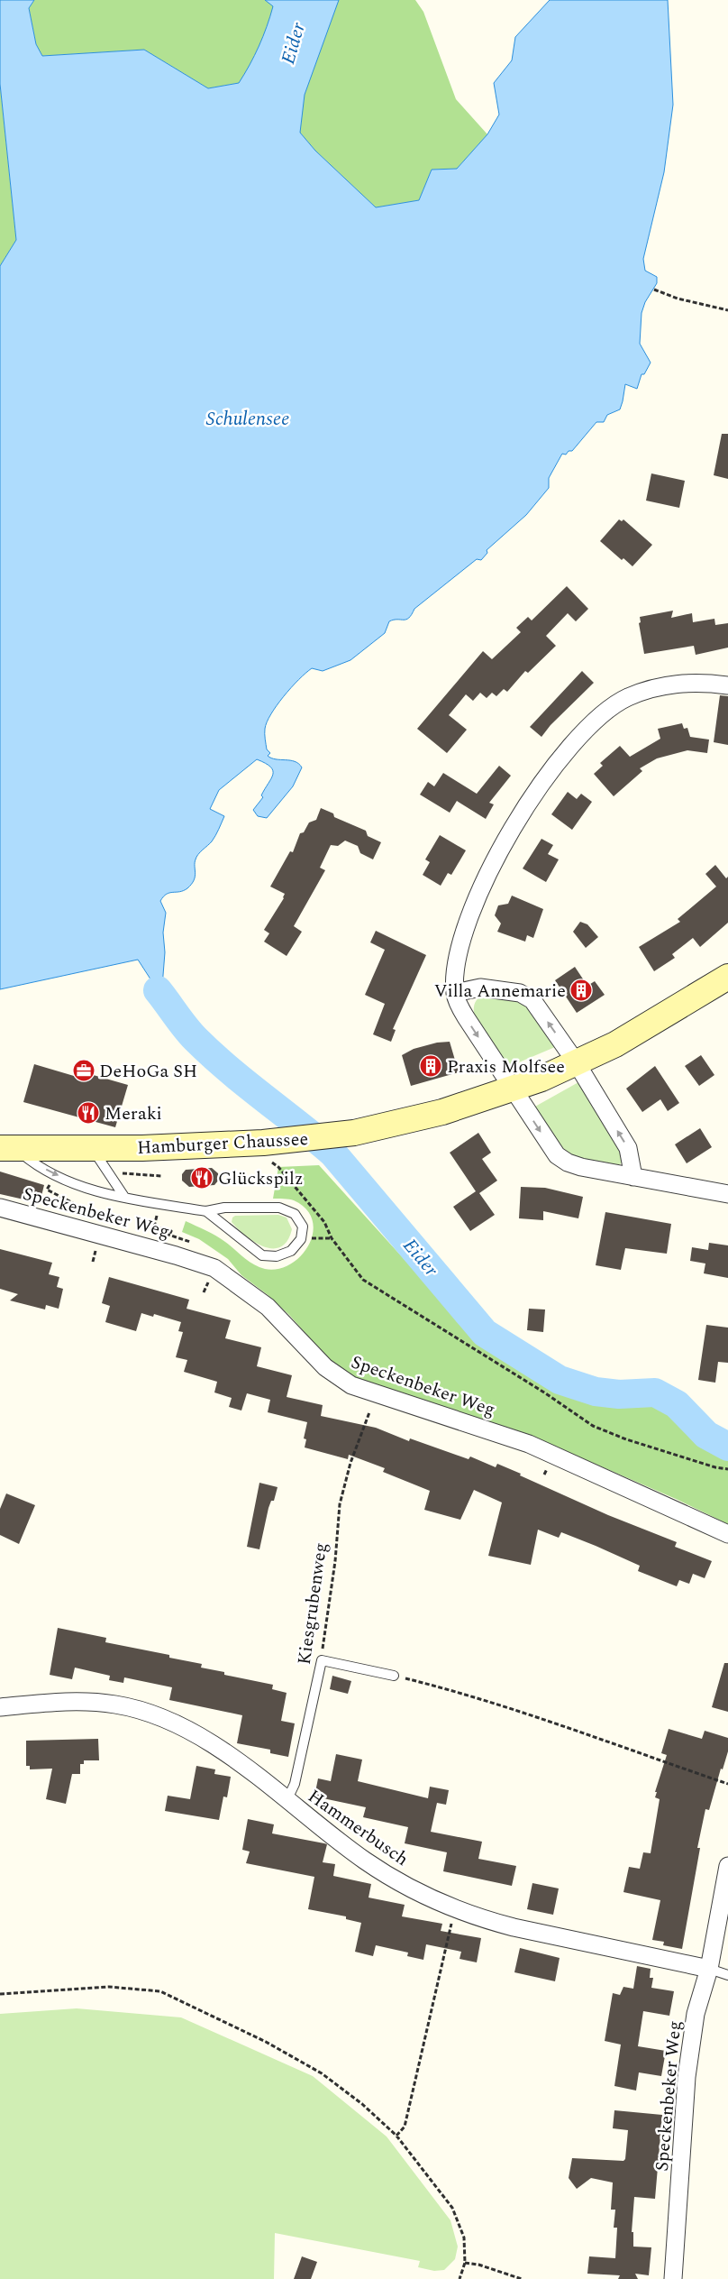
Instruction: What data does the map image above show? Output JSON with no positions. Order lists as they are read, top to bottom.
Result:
{
  "streets": {
    "main road": ["Hamburger Chaussee"],
    "street": ["Speckenbeker Weg", "Hammerbusch"],
    "lane": ["Kiesgrubenweg"]
  },
  "crossings": [
    ["Speckenbeker Weg", "Hammerbusch"],
    ["Kiesgrubenweg", "Hammerbusch"]
  ],
  "water": ["Eider", "Schulensee"],
  "places": {
    "building": ["Villa Annemarie", "Praxis Molfsee"],
    "office": ["DeHoGa SH"],
    "restaurant": ["Meraki", "Glückspilz"]
  }
}
